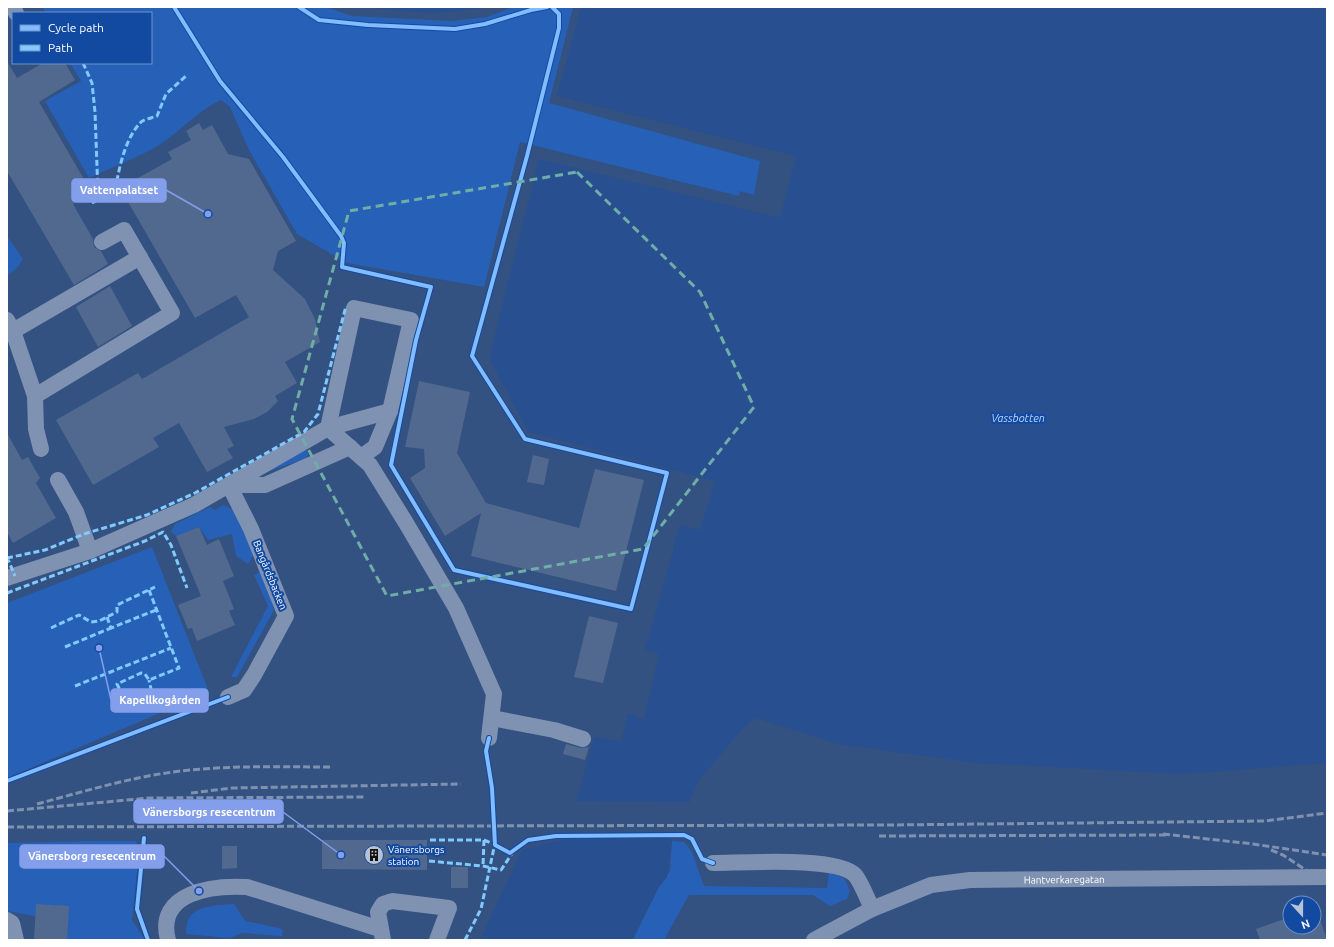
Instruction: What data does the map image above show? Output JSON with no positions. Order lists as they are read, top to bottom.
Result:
{
  "streets": {
    "street": ["Bangårdsbacken", "Hantverkaregatan"]
  },
  "water": ["Vassbotten"],
  "places": {
    "other": [
      "Vattenpalatset",
      "Kapellkogården",
      "Vänersborgs resecentrum",
      "Vänersborg resecentrum"
    ],
    "building": ["Vänersborgs station"]
  },
  "legend": ["Cycle path", "Path"],
  "north": "bottom"
}
